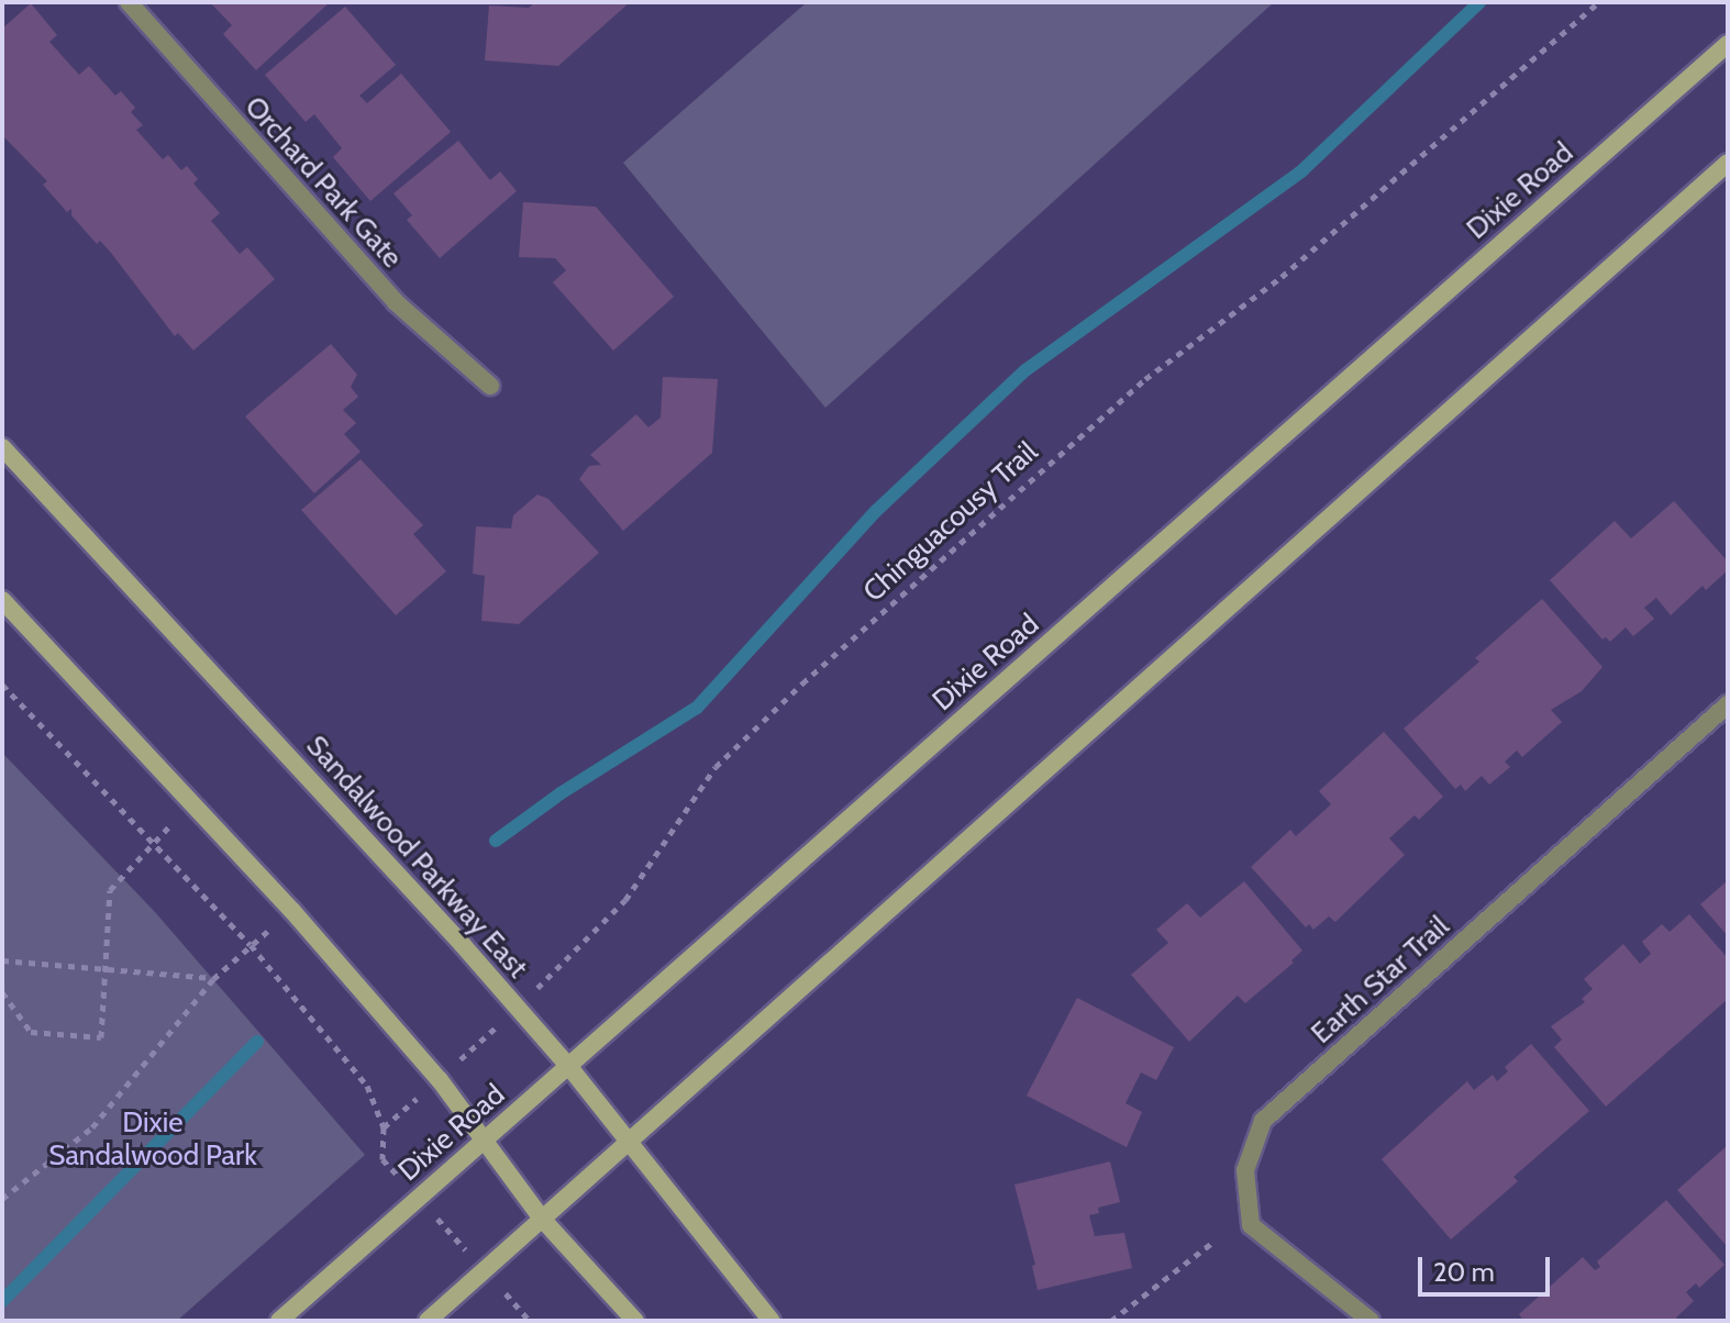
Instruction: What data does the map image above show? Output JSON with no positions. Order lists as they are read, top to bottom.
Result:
{
  "streets": {
    "main road": ["Dixie Road", "Sandalwood Parkway East"],
    "street": ["Orchard Park Gate", "Earth Star Trail"],
    "path": ["Chinguacousy Trail"]
  },
  "crossings": [
    ["Dixie Road", "Sandalwood Parkway East"],
    ["Chinguacousy Trail", "Sandalwood Parkway East"]
  ],
  "parks": ["Dixie Sandalwood Park"],
  "scale_bar": "20 m"
}
